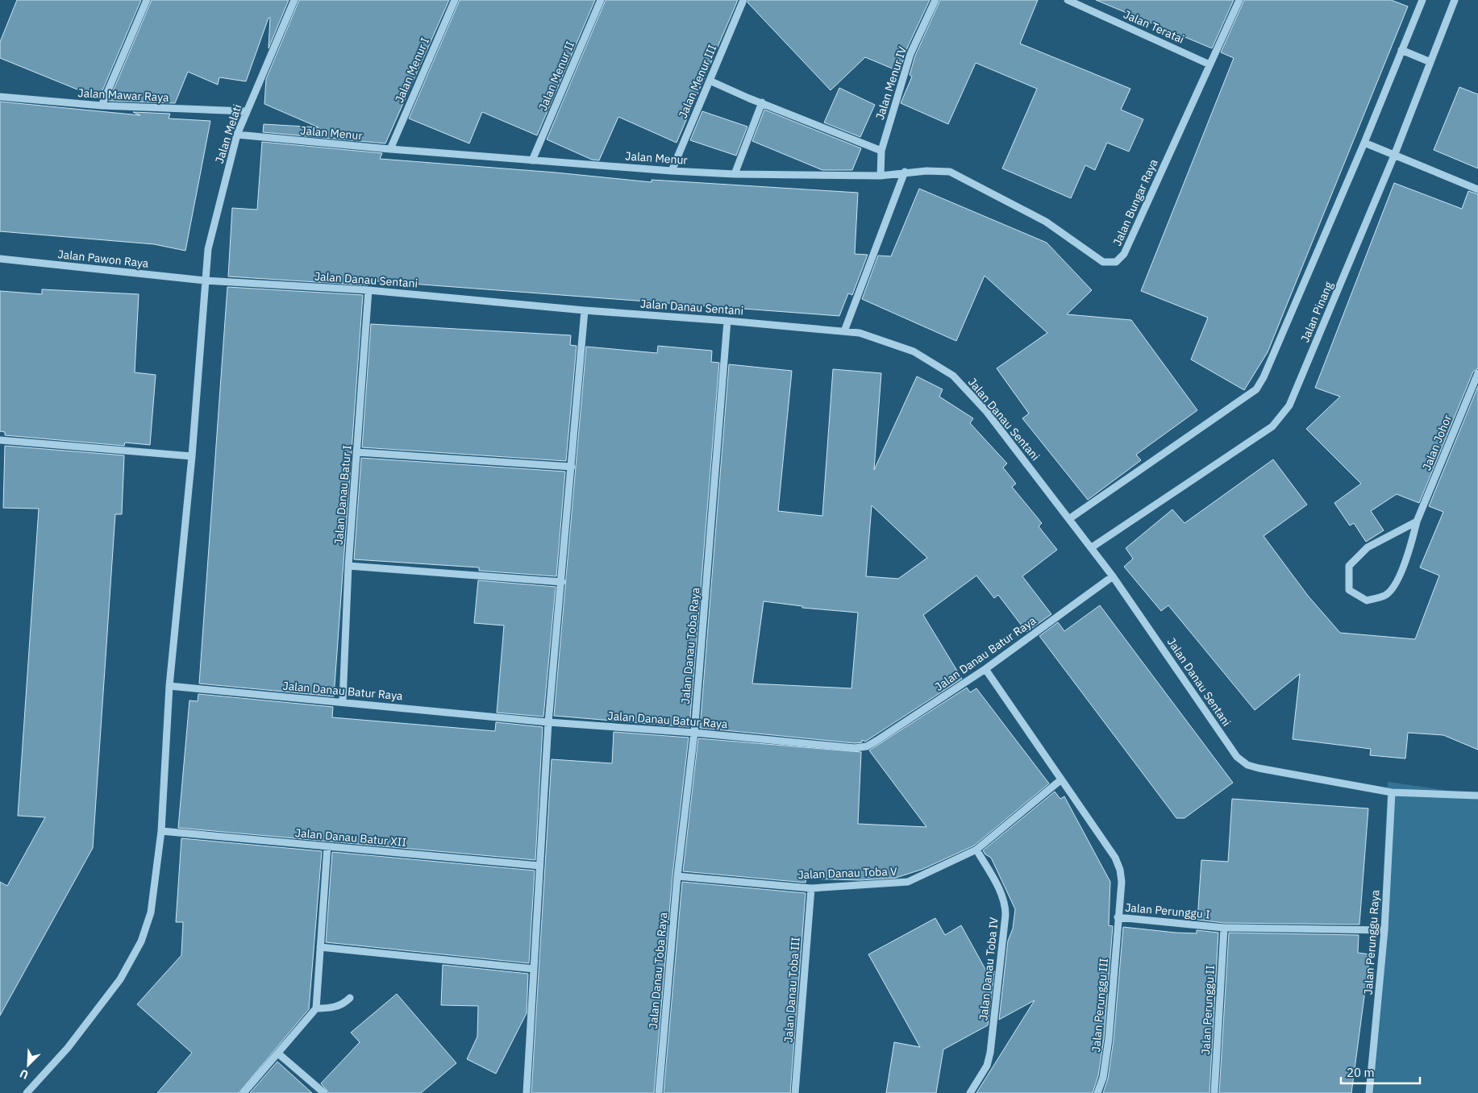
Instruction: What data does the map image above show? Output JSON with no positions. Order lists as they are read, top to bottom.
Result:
{
  "streets": {
    "street": [
      "Jalan Teratai",
      "Jalan Menur I",
      "Jalan Menur II",
      "Jalan Menur III",
      "Jalan Menur IV",
      "Jalan Mawar Raya",
      "Jalan Menur",
      "Jalan Melati",
      "Jalan Bungar Raya",
      "Jalan Pawon Raya",
      "Jalan Danau Sentani",
      "Jalan Pinang",
      "Jalan Johor",
      "Jalan Danau Batur I",
      "Jalan Danau Toba Raya",
      "Jalan Danau Batur Raya",
      "Jalan Danau Batur XII",
      "Jalan Danau Toba V",
      "Jalan Perunggu I",
      "Jalan Perunggu Raya",
      "Jalan Danau Toba IV",
      "Jalan Danau Toba III",
      "Jalan Perunggu III",
      "Jalan Perunggu II"
    ]
  },
  "crossings": [
    ["Jalan Teratai", "Jalan Bungar Raya"],
    ["Jalan Menur I", "Jalan Menur"],
    ["Jalan Menur II", "Jalan Menur"],
    ["Jalan Menur III", "Jalan Menur"],
    ["Jalan Menur IV", "Jalan Menur"],
    ["Jalan Mawar Raya", "Jalan Melati"],
    ["Jalan Menur", "Jalan Melati"],
    ["Jalan Menur", "Jalan Bungar Raya"],
    ["Jalan Melati", "Jalan Pawon Raya"],
    ["Jalan Melati", "Jalan Danau Sentani"],
    ["Jalan Melati", "Jalan Danau Batur Raya"],
    ["Jalan Melati", "Jalan Danau Batur XII"],
    ["Jalan Pawon Raya", "Jalan Danau Sentani"],
    ["Jalan Danau Sentani", "Jalan Pinang"],
    ["Jalan Danau Sentani", "Jalan Danau Batur I"],
    ["Jalan Danau Sentani", "Jalan Danau Toba Raya"],
    ["Jalan Danau Sentani", "Jalan Danau Batur Raya"],
    ["Jalan Danau Sentani", "Jalan Perunggu Raya"],
    ["Jalan Danau Batur I", "Jalan Danau Batur Raya"],
    ["Jalan Danau Toba Raya", "Jalan Danau Batur Raya"],
    ["Jalan Danau Toba Raya", "Jalan Danau Toba V"],
    ["Jalan Danau Batur Raya", "Jalan Perunggu I"],
    ["Jalan Danau Toba V", "Jalan Perunggu I"],
    ["Jalan Danau Toba V", "Jalan Danau Toba IV"],
    ["Jalan Danau Toba V", "Jalan Danau Toba III"],
    ["Jalan Perunggu I", "Jalan Perunggu Raya"],
    ["Jalan Perunggu I", "Jalan Perunggu III"],
    ["Jalan Perunggu I", "Jalan Perunggu II"]
  ],
  "scale_bar": "20 m",
  "north": "bottom left"
}
